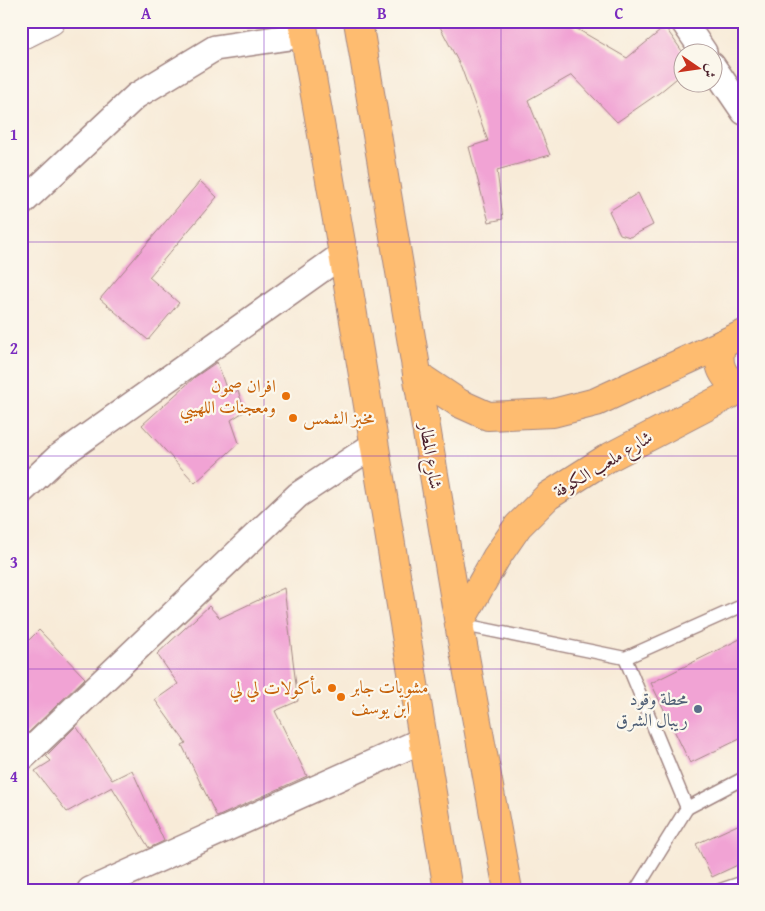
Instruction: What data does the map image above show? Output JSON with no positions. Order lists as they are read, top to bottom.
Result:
{
  "streets": {
    "main road": ["شارع المطار", "شارع ملعب الكوفة"]
  },
  "crossings": [
    ["شارع المطار", "شارع ملعب الكوفة"]
  ],
  "places": [
    "افران صمون ومعجنات اللهيبي",
    "مخبز الشمس",
    "مأكولات لي لي",
    "مشويات جابر ابن يوسف",
    "محطة وقود ريبال الشرق"
  ],
  "north": "right",
  "grid": {
    "columns": ["A", "B", "C"],
    "rows": [
      "1",
      "2",
      "3",
      "4"
    ]
  }
}
